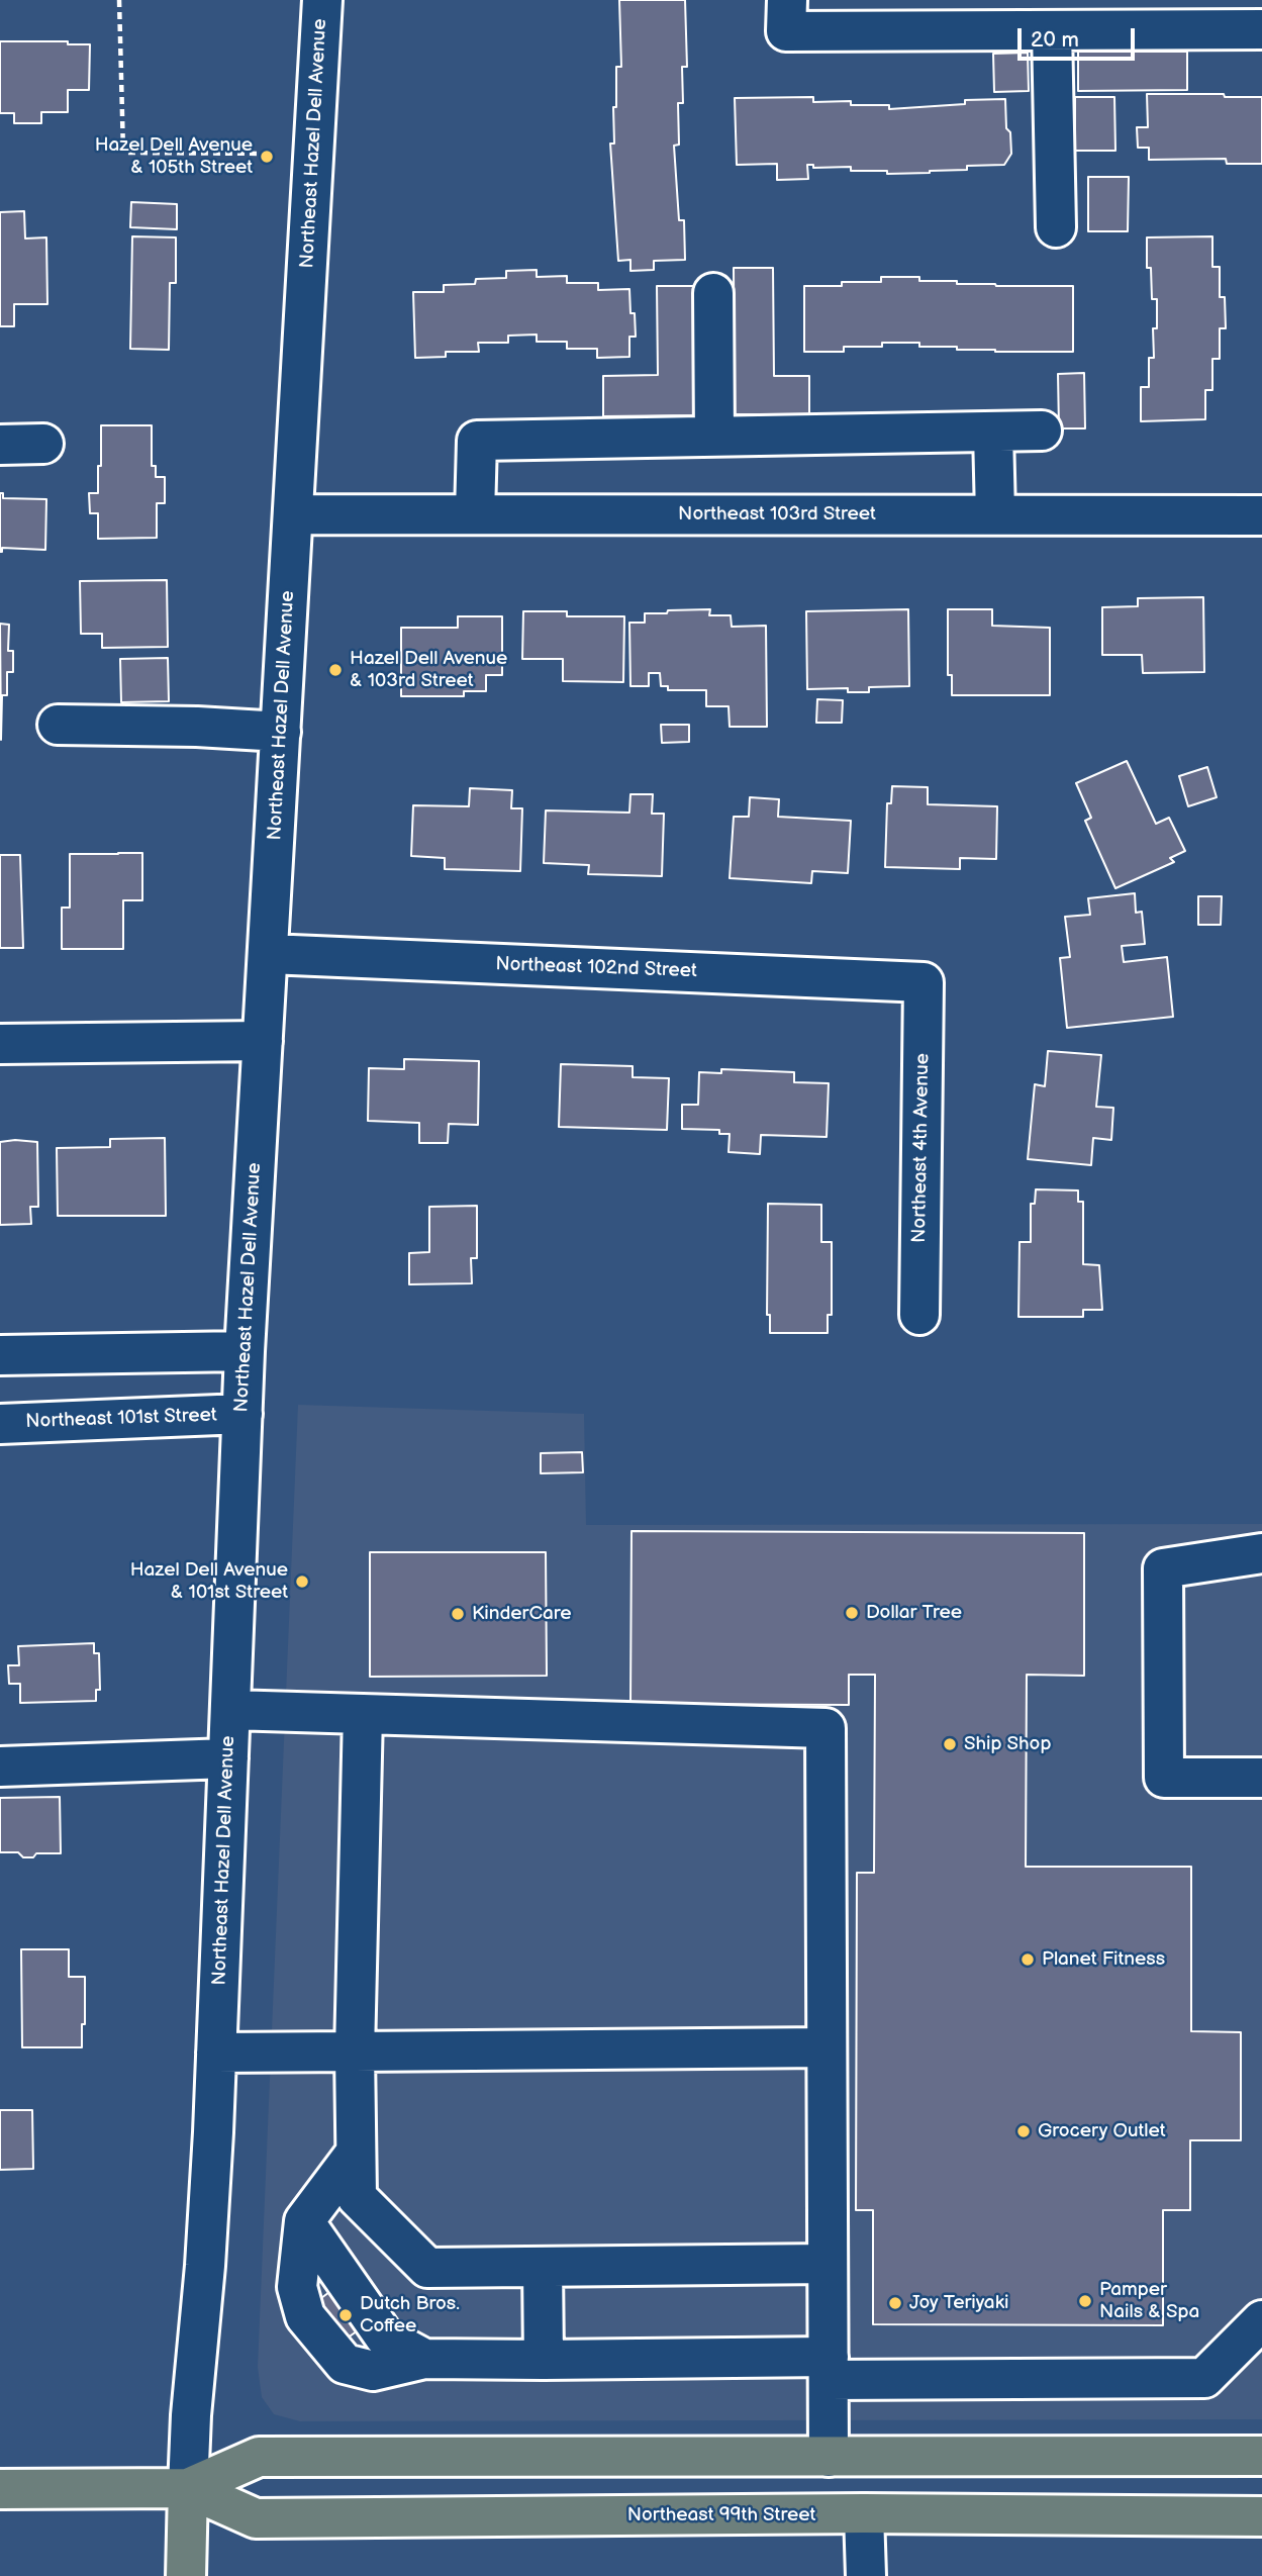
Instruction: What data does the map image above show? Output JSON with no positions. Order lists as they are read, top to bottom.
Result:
{
  "streets": {
    "main road": ["Northeast Hazel Dell Avenue", "Northeast 99th Street"],
    "street": [
      "Northeast 103rd Street",
      "Northeast 102nd Street",
      "Northeast 4th Avenue",
      "Northeast 101st Street"
    ]
  },
  "crossings": [
    ["Northeast Hazel Dell Avenue", "Northeast 103rd Street"],
    ["Northeast Hazel Dell Avenue", "Northeast 102nd Street"],
    ["Northeast Hazel Dell Avenue", "Northeast 101st Street"],
    ["Northeast Hazel Dell Avenue", "Northeast 99th Street"],
    ["Northeast 102nd Street", "Northeast 4th Avenue"]
  ],
  "places": [
    "Hazel Dell Avenue & 105th Street",
    "Hazel Dell Avenue & 103rd Street",
    "Hazel Dell Avenue & 101st Street",
    "Dollar Tree",
    "KinderCare",
    "Ship Shop",
    "Planet Fitness",
    "Grocery Outlet",
    "Pamper Nails & Spa",
    "Joy Teriyaki",
    "Dutch Bros. Coffee"
  ],
  "scale_bar": "20 m"
}
